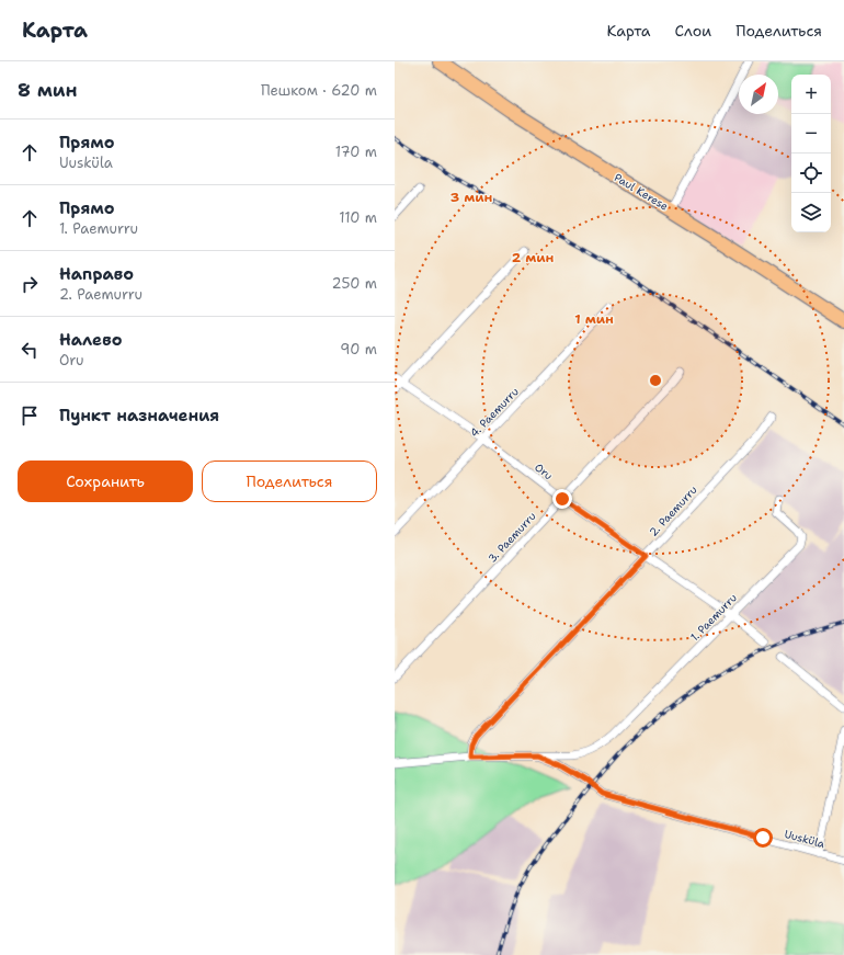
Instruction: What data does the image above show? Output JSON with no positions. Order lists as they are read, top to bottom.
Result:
{
  "streets": {
    "highway": ["Paul Kerese"],
    "street": [
      "4. Paemurru",
      "Oru",
      "2. Paemurru",
      "3. Paemurru",
      "1. Paemurru",
      "Uusküla"
    ]
  },
  "crossings": [
    ["4. Paemurru", "Oru"],
    ["Oru", "2. Paemurru"],
    ["Oru", "3. Paemurru"],
    ["Oru", "1. Paemurru"],
    ["1. Paemurru", "Uusküla"]
  ],
  "north": "top right",
  "page": {
    "header": "Карта",
    "nav": ["Карта", "Слои", "Поделиться"],
    "heading": ["8 мин", "Пешком · 620 m"],
    "map_buttons": ["+", "−"],
    "list": [
      ["Прямо", "Uusküla", "170 m"],
      ["Прямо", "1. Paemurru", "110 m"],
      ["Направо", "2. Paemurru", "250 m"],
      ["Налево", "Oru", "90 m"],
      "Пункт назначения"
    ],
    "buttons": ["Сохранить", "Поделиться"]
  },
  "rings": ["3 мин", "2 мин", "1 мин"]
}
